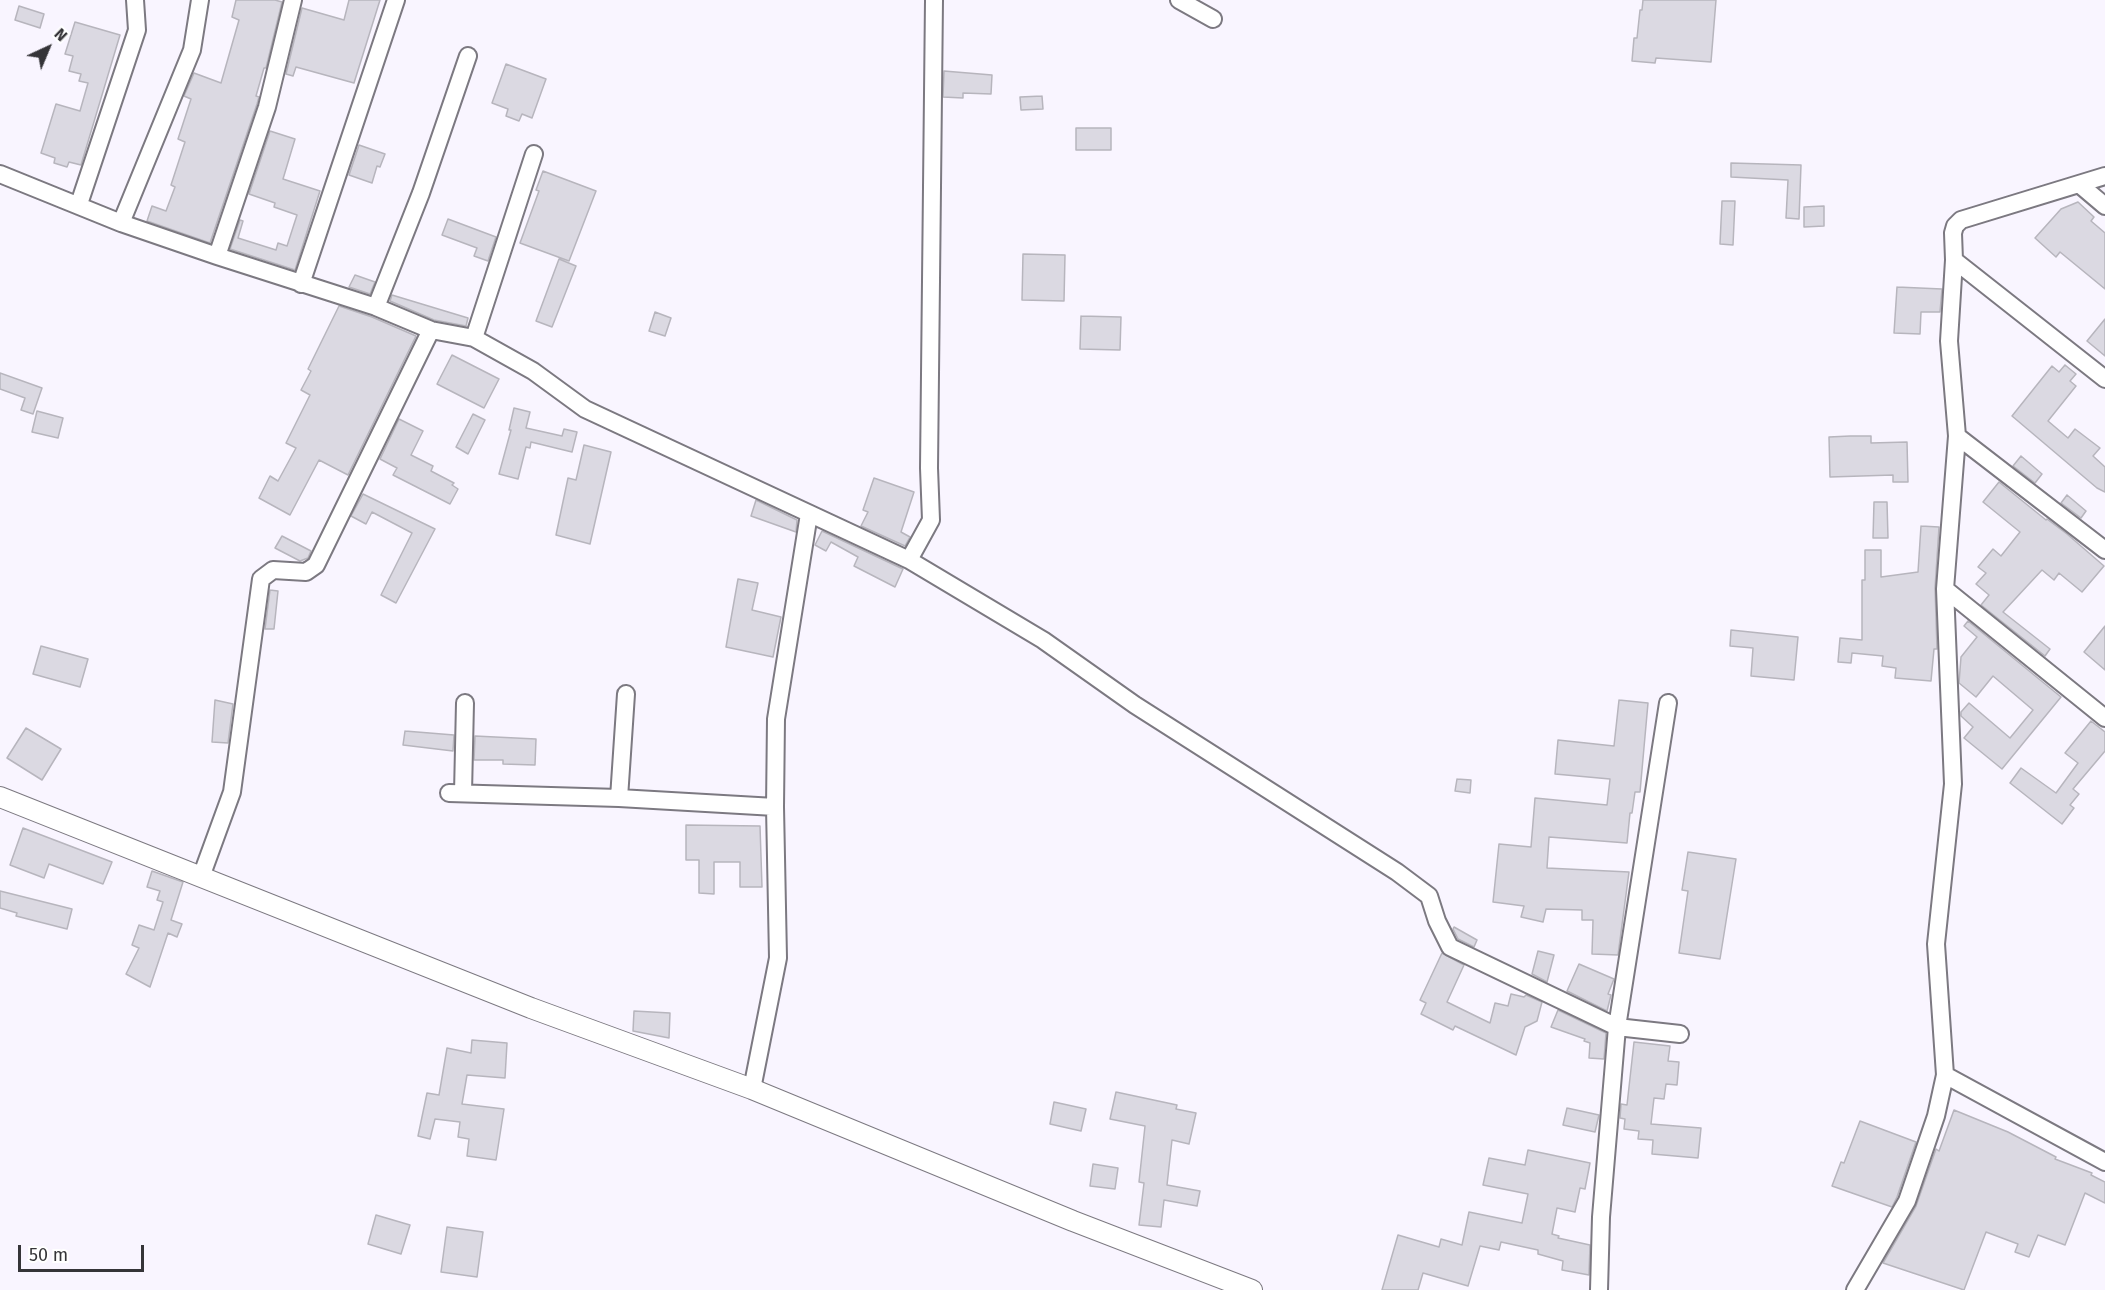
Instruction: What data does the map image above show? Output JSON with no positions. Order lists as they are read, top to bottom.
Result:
{
  "scale_bar": "50 m",
  "north": "top right"
}
